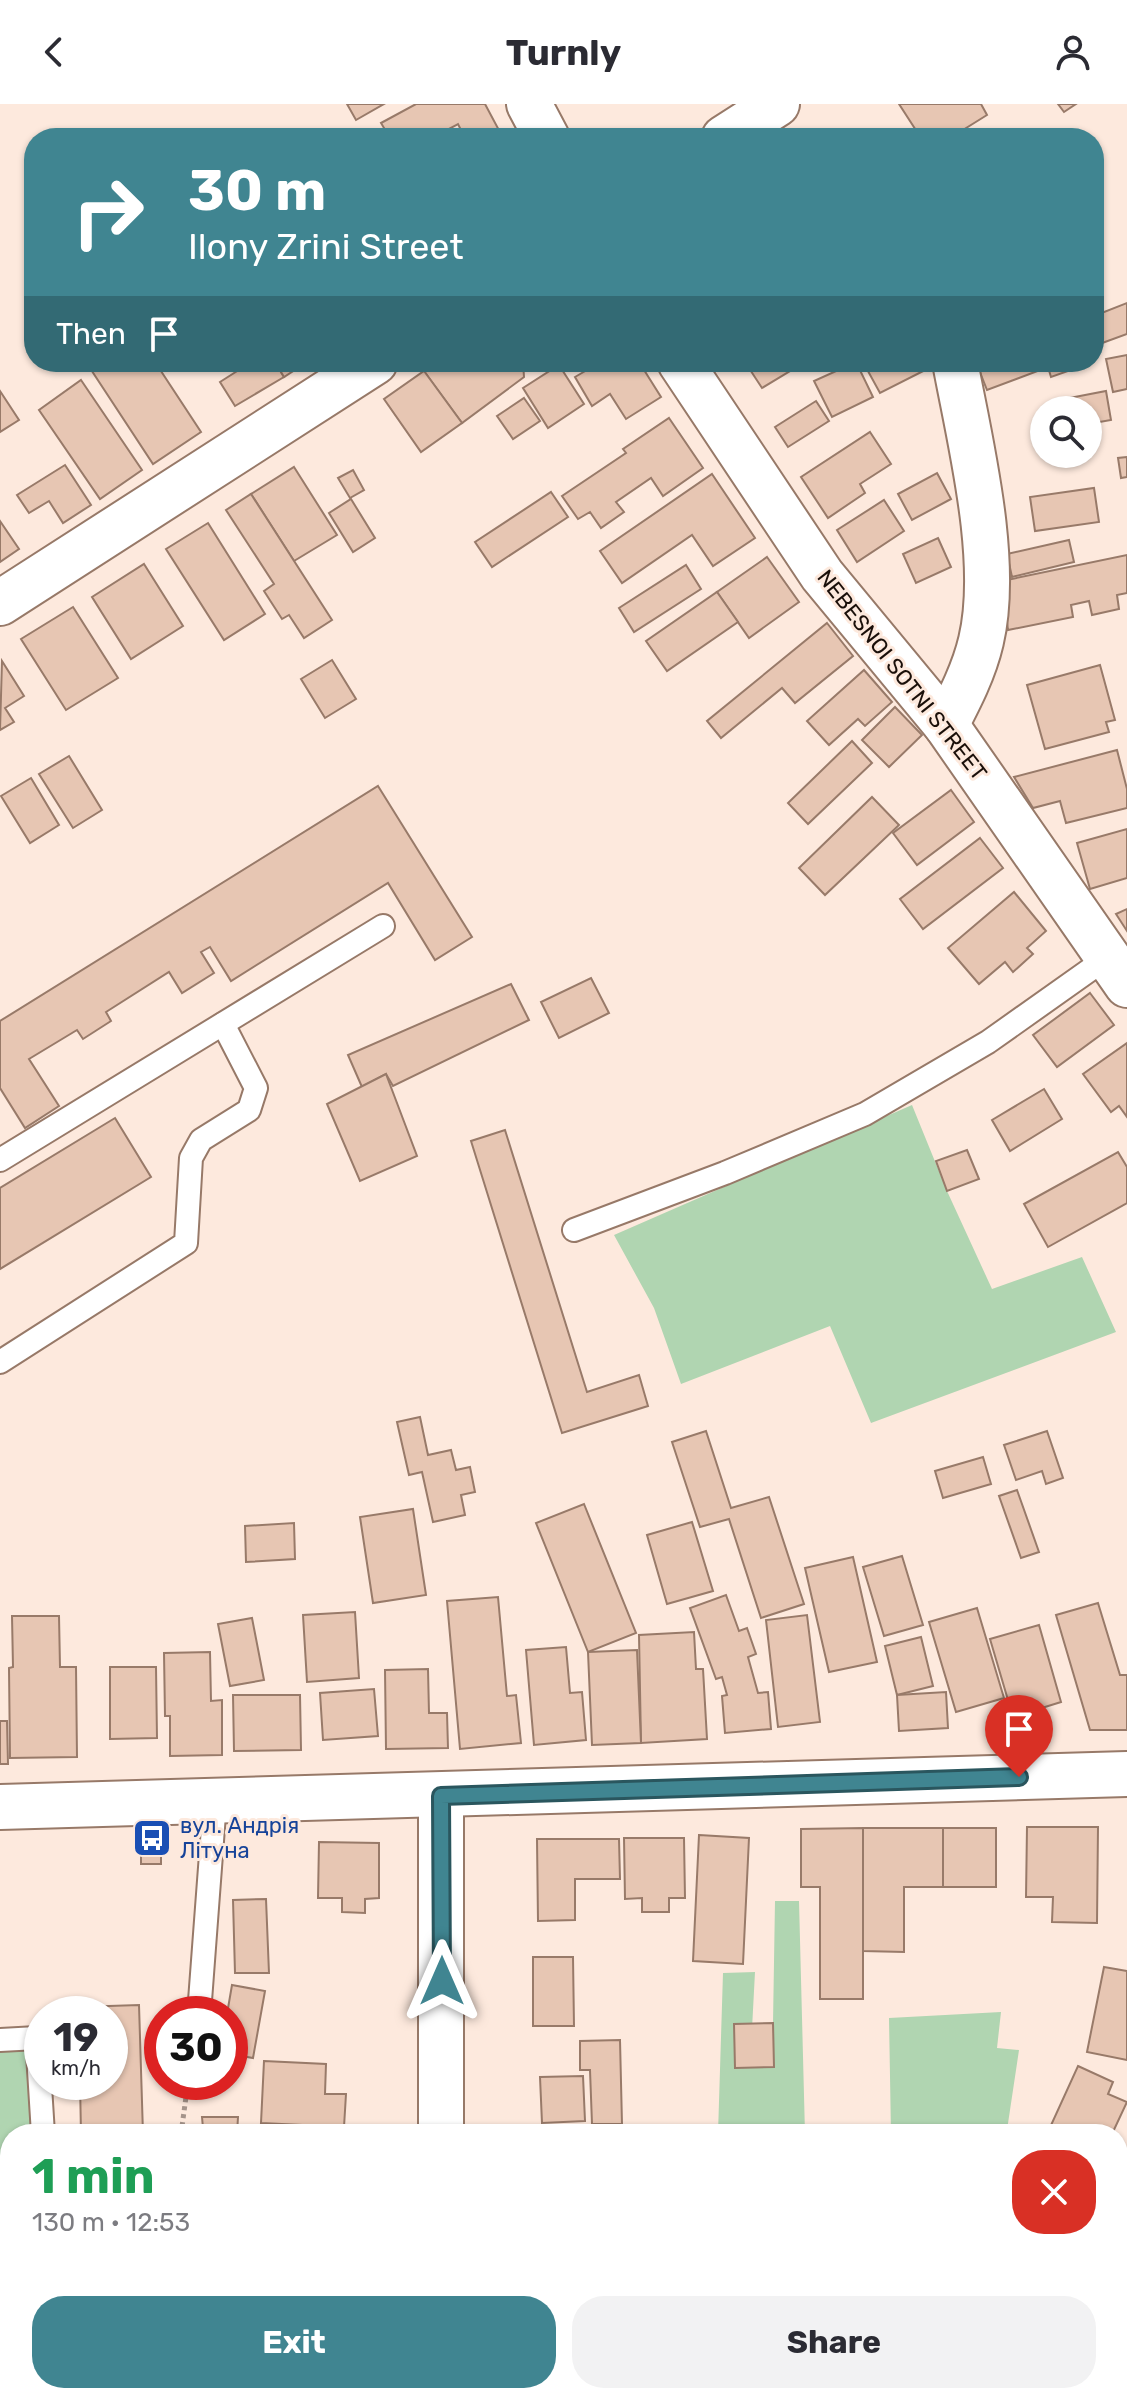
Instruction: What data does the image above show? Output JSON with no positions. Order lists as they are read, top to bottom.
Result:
{
  "streets": {
    "street": ["NEBESNOI SOTNI STREET"]
  },
  "places": {
    "bus stop": ["вул. Андрія Літуна"]
  },
  "page": {
    "header": "Turnly",
    "turn": ["30 m", "Ilony Zrini Street"],
    "then": "Then",
    "speed": "19 km/h",
    "limit": "30",
    "heading": ["1 min", "130 m · 12:53"],
    "buttons": ["Exit", "Share"]
  }
}
